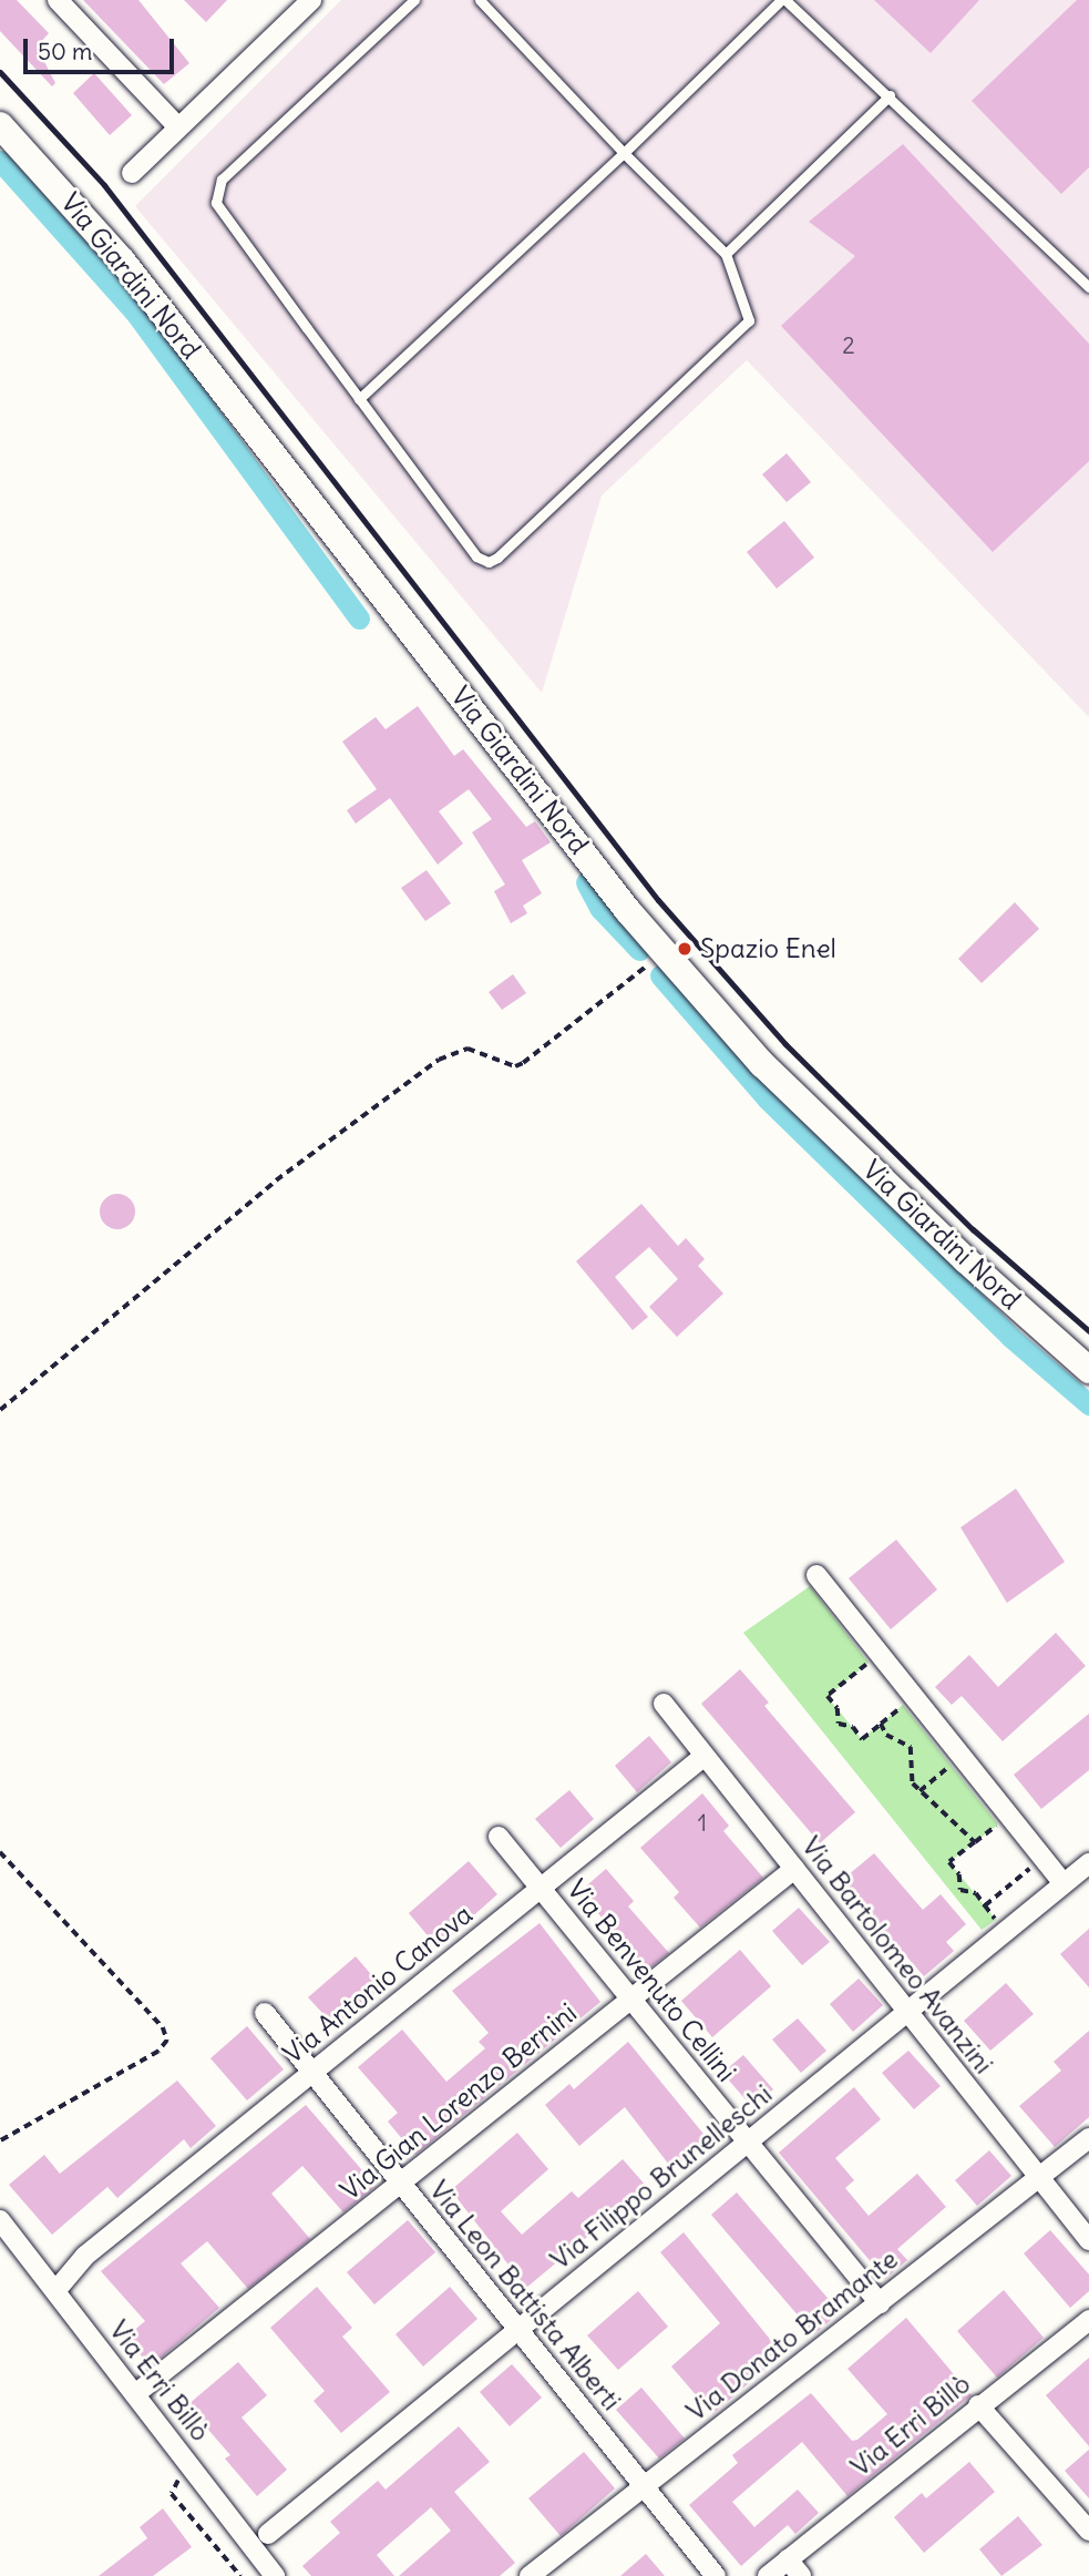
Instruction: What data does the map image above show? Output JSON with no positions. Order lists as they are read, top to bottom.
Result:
{
  "streets": {
    "main road": ["Via Giardini Nord"],
    "street": [
      "Via Bartolomeo Avanzini",
      "Via Benvenuto Cellini",
      "Via Antonio Canova",
      "Via Gian Lorenzo Bernini",
      "Via Filippo Brunelleschi",
      "Via Leon Battista Alberti",
      "Via Donato Bramante",
      "Via Erri Billò"
    ]
  },
  "crossings": [
    ["Via Bartolomeo Avanzini", "Via Antonio Canova"],
    ["Via Bartolomeo Avanzini", "Via Gian Lorenzo Bernini"],
    ["Via Bartolomeo Avanzini", "Via Filippo Brunelleschi"],
    ["Via Bartolomeo Avanzini", "Via Donato Bramante"],
    ["Via Benvenuto Cellini", "Via Antonio Canova"],
    ["Via Benvenuto Cellini", "Via Gian Lorenzo Bernini"],
    ["Via Benvenuto Cellini", "Via Filippo Brunelleschi"],
    ["Via Benvenuto Cellini", "Via Donato Bramante"],
    ["Via Antonio Canova", "Via Leon Battista Alberti"],
    ["Via Antonio Canova", "Via Erri Billò"],
    ["Via Gian Lorenzo Bernini", "Via Leon Battista Alberti"],
    ["Via Gian Lorenzo Bernini", "Via Erri Billò"],
    ["Via Filippo Brunelleschi", "Via Leon Battista Alberti"],
    ["Via Leon Battista Alberti", "Via Donato Bramante"]
  ],
  "places": ["Spazio Enel"],
  "house_numbers": ["2", "1"],
  "scale_bar": "50 m"
}
